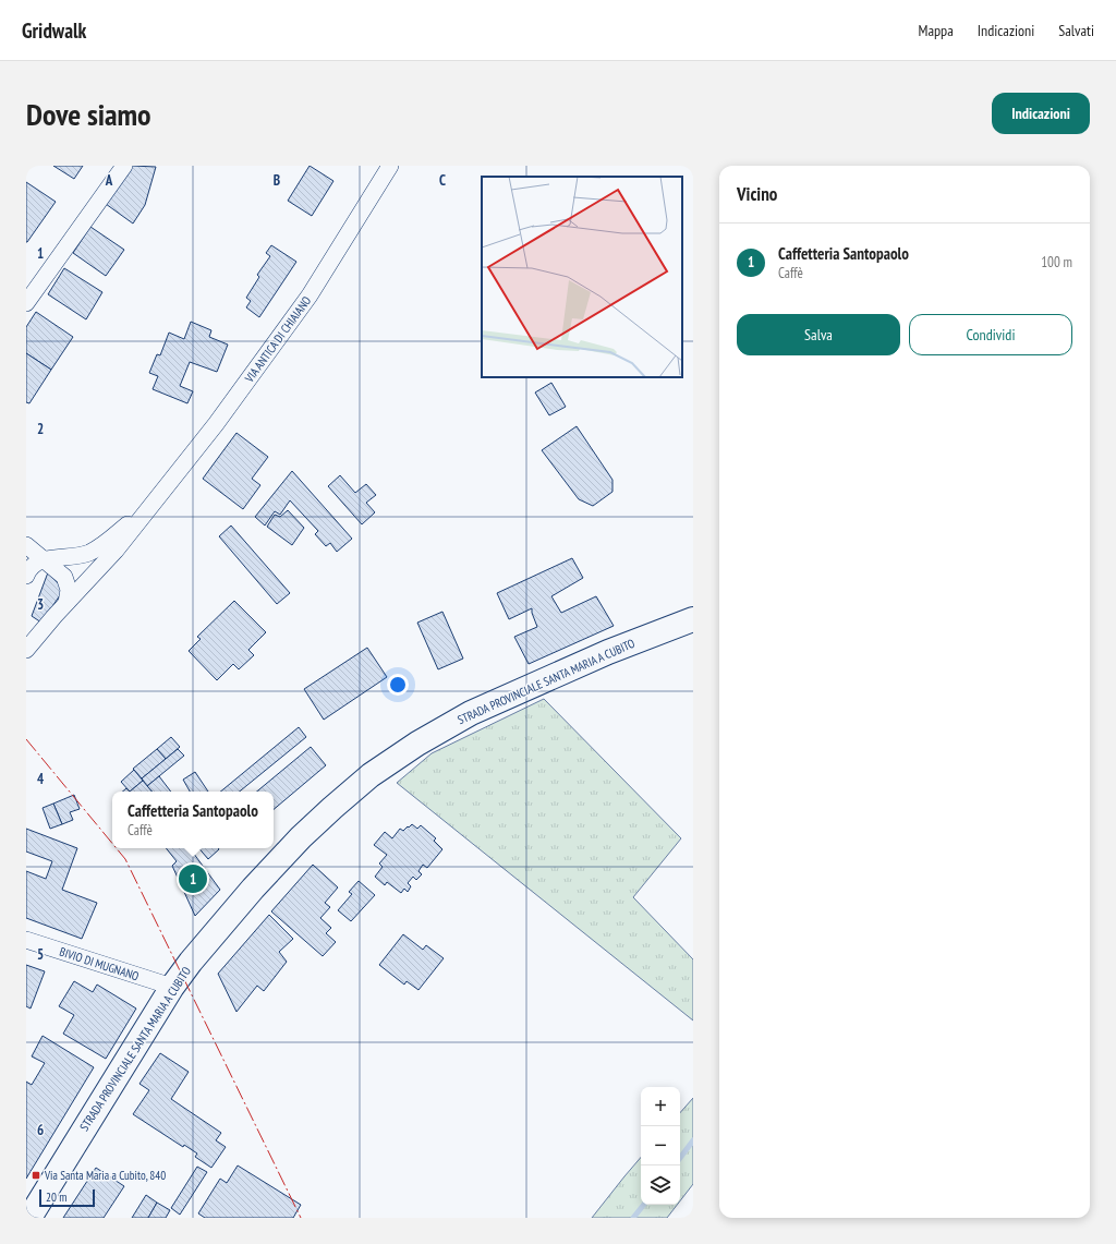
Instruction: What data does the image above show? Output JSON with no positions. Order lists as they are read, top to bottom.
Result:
{
  "streets": {
    "main road": ["STRADA PROVINCIALE SANTA MARIA A CUBITO"],
    "street": ["VIA ANTICA DI CHIAIANO", "BIVIO DI MUGNANO"]
  },
  "crossings": [
    ["STRADA PROVINCIALE SANTA MARIA A CUBITO", "BIVIO DI MUGNANO"]
  ],
  "places": {
    "transit": ["Via Santa Maria a Cubito, 840"]
  },
  "scale_bar": "20 m",
  "page": {
    "header": "Gridwalk",
    "nav": ["Mappa", "Indicazioni", "Salvati"],
    "buttons": [
      "Indicazioni",
      ["Salva", "Condividi"]
    ],
    "title": "Dove siamo",
    "heading": "Vicino",
    "list": [
      {
        "mark": "1",
        "name": "Caffetteria Santopaolo",
        "note": "Caffè",
        "value": "100 m"
      }
    ],
    "popup": ["Caffetteria Santopaolo", "Caffè"],
    "pins": "1",
    "map_buttons": ["+", "−"],
    "scale": "20 m"
  },
  "grid": {
    "columns": ["A", "B", "C"],
    "rows": [
      "1",
      "2",
      "3",
      "4",
      "5",
      "6"
    ]
  }
}
